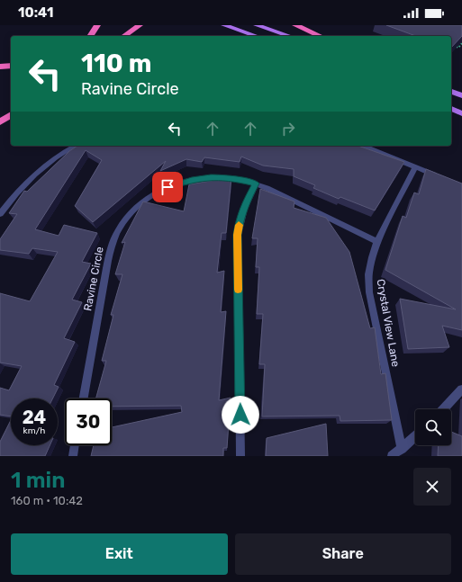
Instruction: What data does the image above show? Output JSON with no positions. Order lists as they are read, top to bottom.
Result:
{
  "streets": {
    "street": ["Ravine Circle", "Crystal View Lane"]
  },
  "crossings": [
    ["Ravine Circle", "Crystal View Lane"]
  ],
  "page": {
    "status": "10:41",
    "turn": ["110 m", "Ravine Circle"],
    "speed": "24 km/h",
    "limit": "30",
    "heading": ["1 min", "160 m · 10:42"],
    "buttons": ["Exit", "Share"]
  }
}
